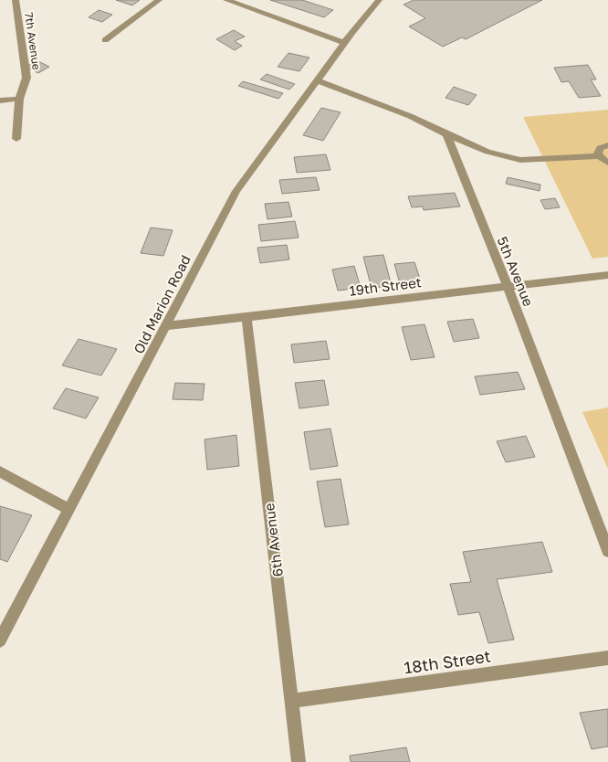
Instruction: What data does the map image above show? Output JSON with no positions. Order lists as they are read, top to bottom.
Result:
{
  "streets": {
    "street": [
      "7th Avenue",
      "5th Avenue",
      "19th Street",
      "Old Marion Road",
      "6th Avenue",
      "18th Street"
    ]
  },
  "crossings": [
    ["5th Avenue", "19th Street"],
    ["19th Street", "Old Marion Road"],
    ["19th Street", "6th Avenue"],
    ["6th Avenue", "18th Street"]
  ]
}
